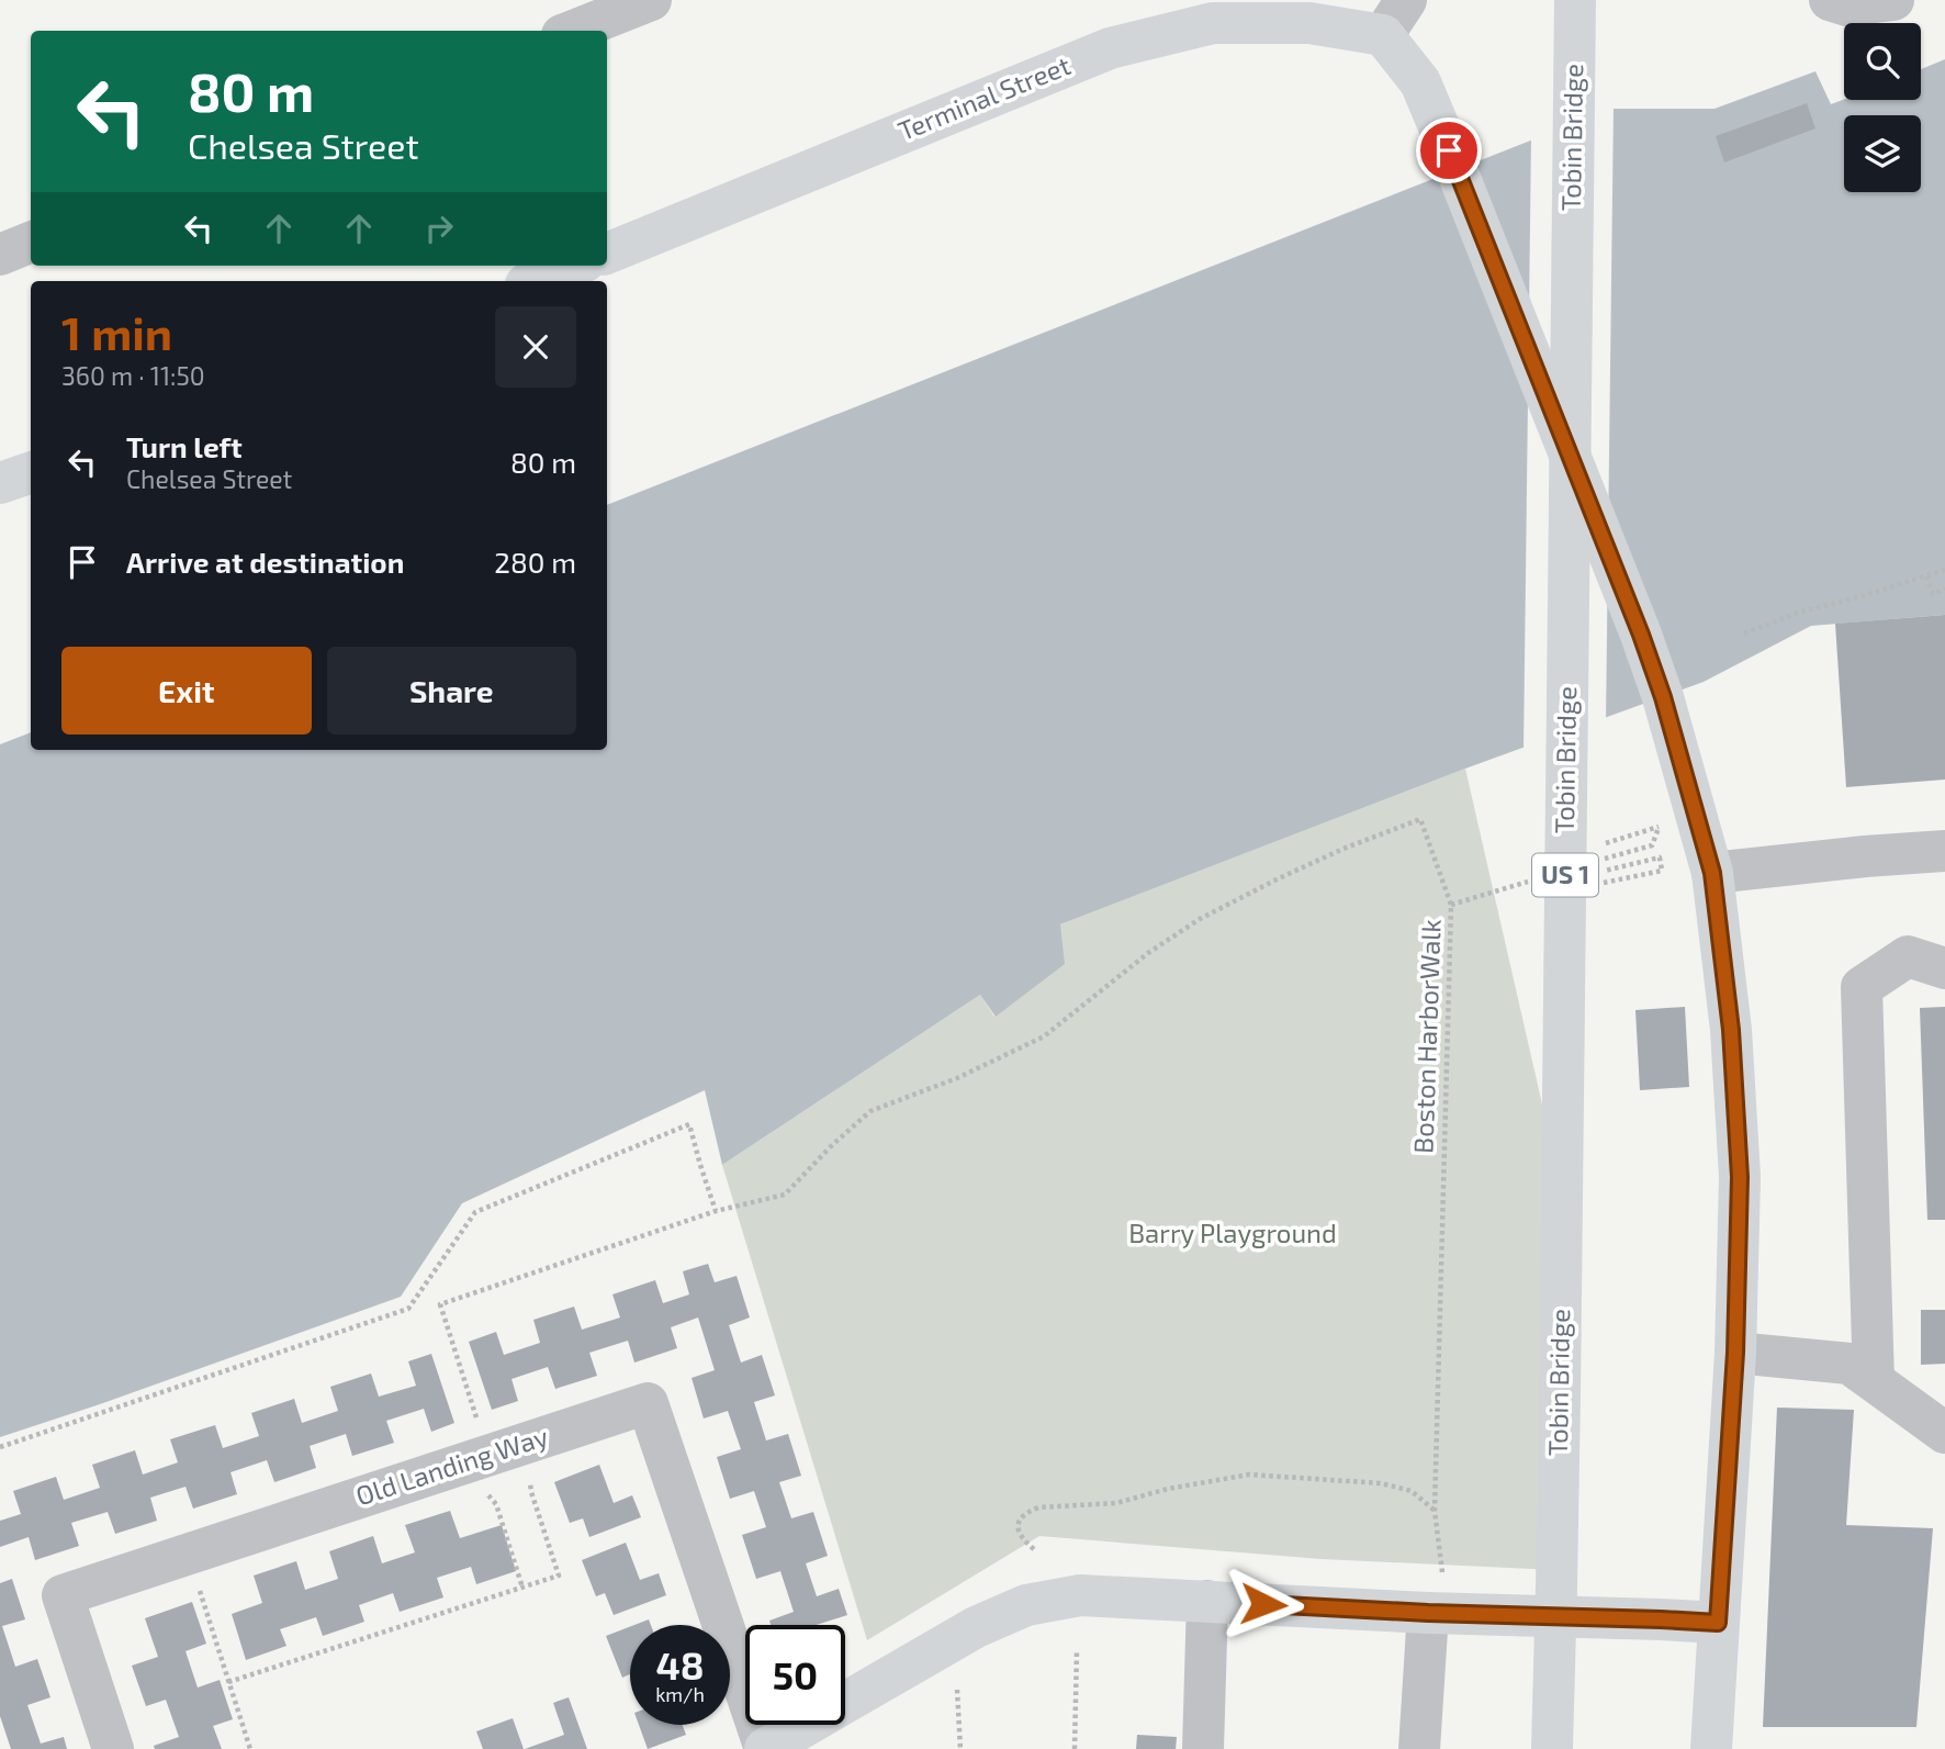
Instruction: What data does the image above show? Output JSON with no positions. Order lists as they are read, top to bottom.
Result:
{
  "streets": {
    "main road": ["Terminal Street", "Tobin Bridge", "US 1"],
    "street": ["Old Landing Way"],
    "path": ["Boston HarborWalk"]
  },
  "parks": ["Barry Playground"],
  "page": {
    "turn": ["80 m", "Chelsea Street"],
    "heading": ["1 min", "360 m · 11:50"],
    "list": [
      {
        "name": "Turn left",
        "note": "Chelsea Street",
        "value": "80 m"
      },
      {
        "name": "Arrive at destination",
        "value": "280 m"
      }
    ],
    "buttons": ["Exit", "Share"],
    "speed": "48 km/h",
    "limit": "50"
  }
}
